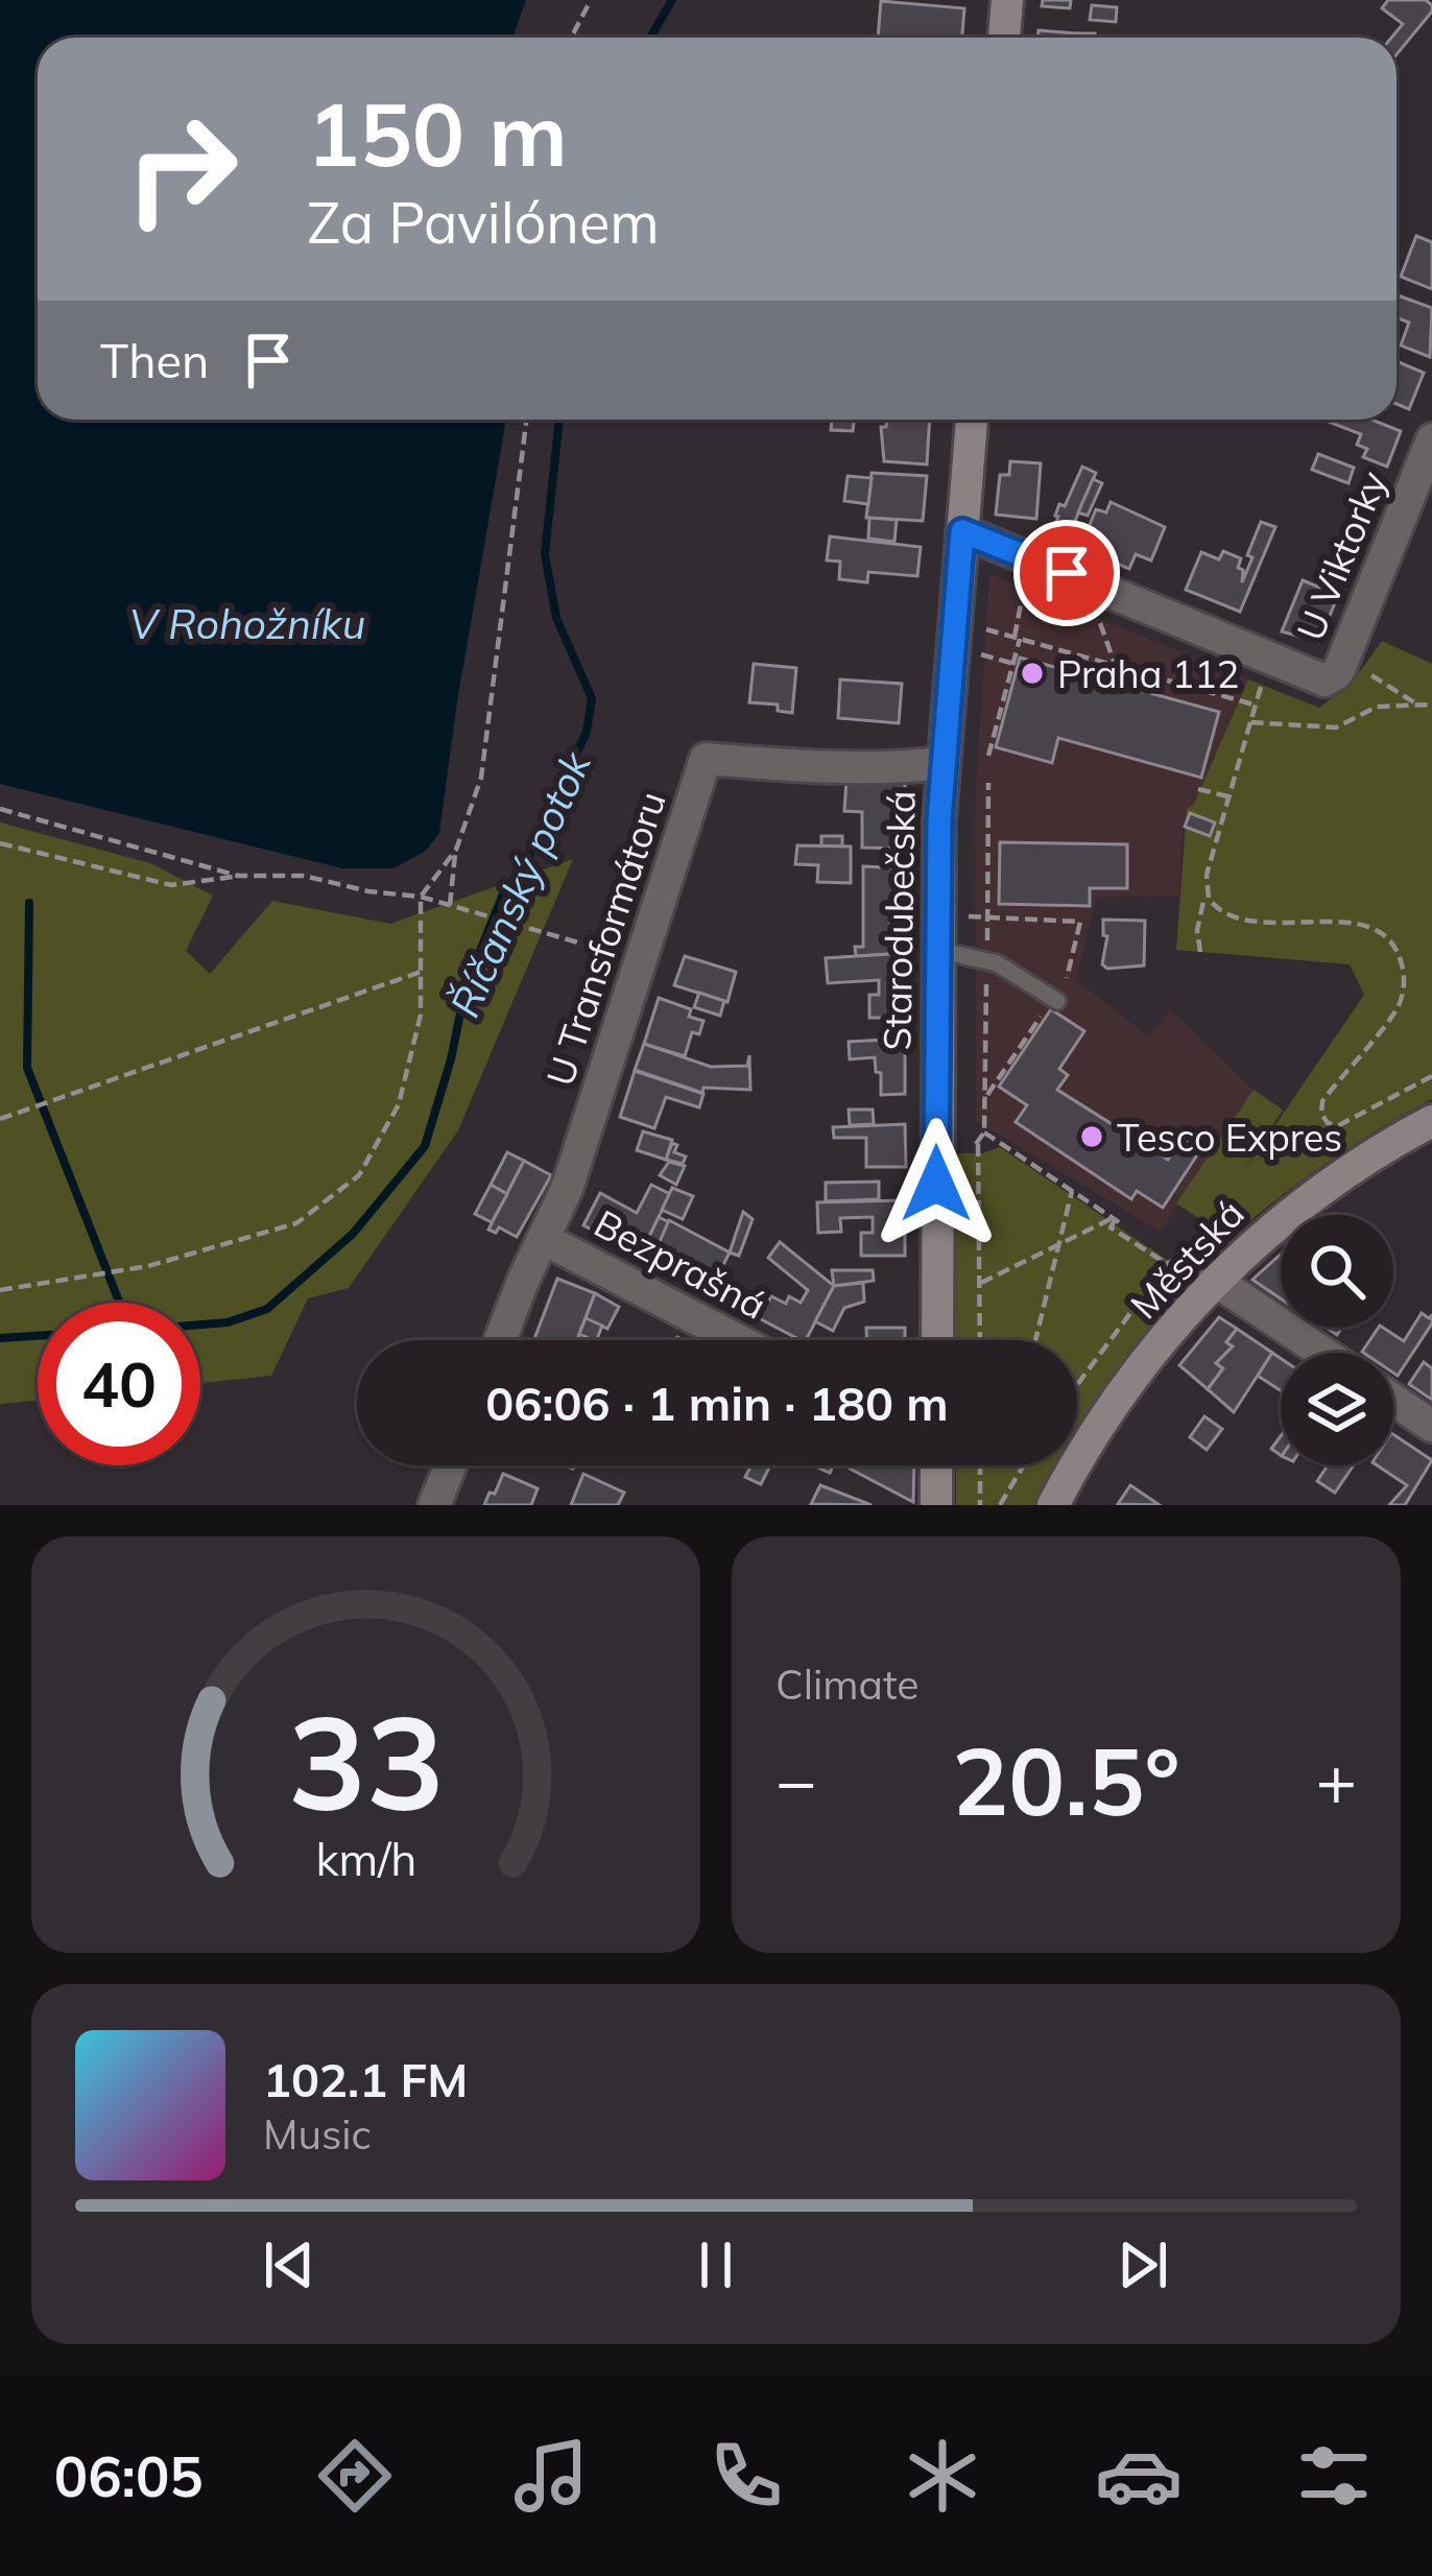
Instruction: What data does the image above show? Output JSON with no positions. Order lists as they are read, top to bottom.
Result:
{
  "streets": {
    "street": [
      "U Viktorky",
      "Starodubečská",
      "U Transformátoru",
      "Městská",
      "Bezprašná"
    ]
  },
  "crossings": [
    ["U Viktorky", "Starodubečská"],
    ["Starodubečská", "U Transformátoru"],
    ["U Transformátoru", "Bezprašná"]
  ],
  "water": ["V Rohožníku", "Říčanský potok"],
  "places": ["Praha 112", "Tesco Expres"],
  "page": {
    "turn": ["150 m", "Za Pavilónem"],
    "then": "Then",
    "limit": "40",
    "trip": "06:06 · 1 min · 180 m",
    "tile": "Climate",
    "heat": ["−", "20.5°", "+"],
    "song": ["102.1 FM", "Music"],
    "tabs": "06:05",
    "gauge": ["33", "km/h"]
  }
}
